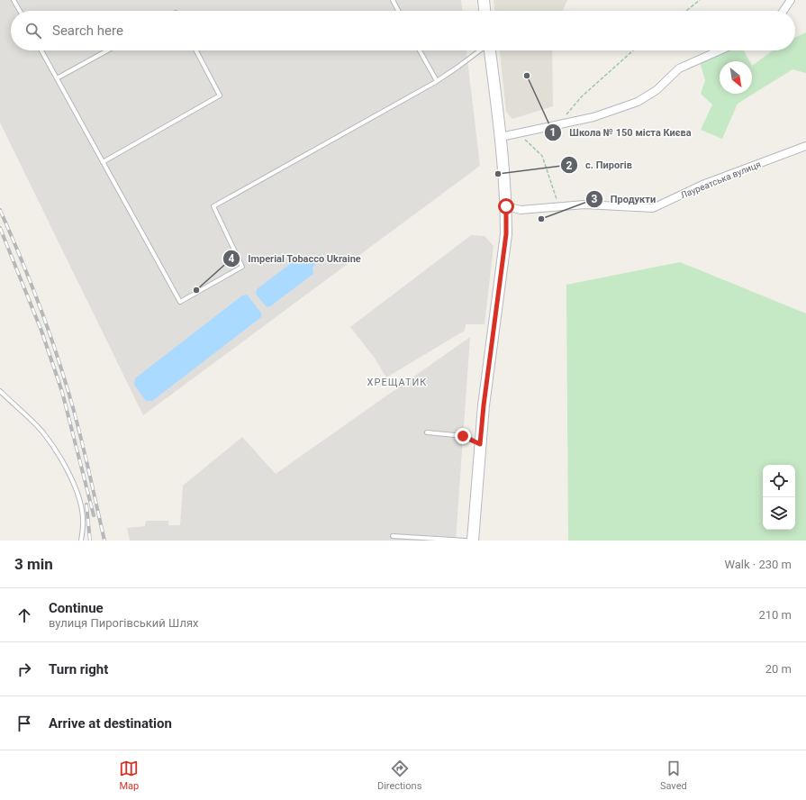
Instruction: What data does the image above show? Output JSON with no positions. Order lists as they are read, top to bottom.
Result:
{
  "streets": {
    "street": ["Лауреатська вулиця"]
  },
  "districts": ["ХРЕЩАТИК"],
  "places": [
    "Школа № 150 міста Києва",
    "с. Пирогів",
    "Продукти",
    "Imperial Tobacco Ukraine"
  ],
  "north": "bottom right",
  "page": {
    "search": "Search here",
    "heading": ["3 min", "Walk · 230 m"],
    "list": [
      ["Continue", "вулиця Пирогівський Шлях", "210 m"],
      ["Turn right", "20 m"],
      "Arrive at destination"
    ],
    "nav": ["Map", "Directions", "Saved"]
  }
}
